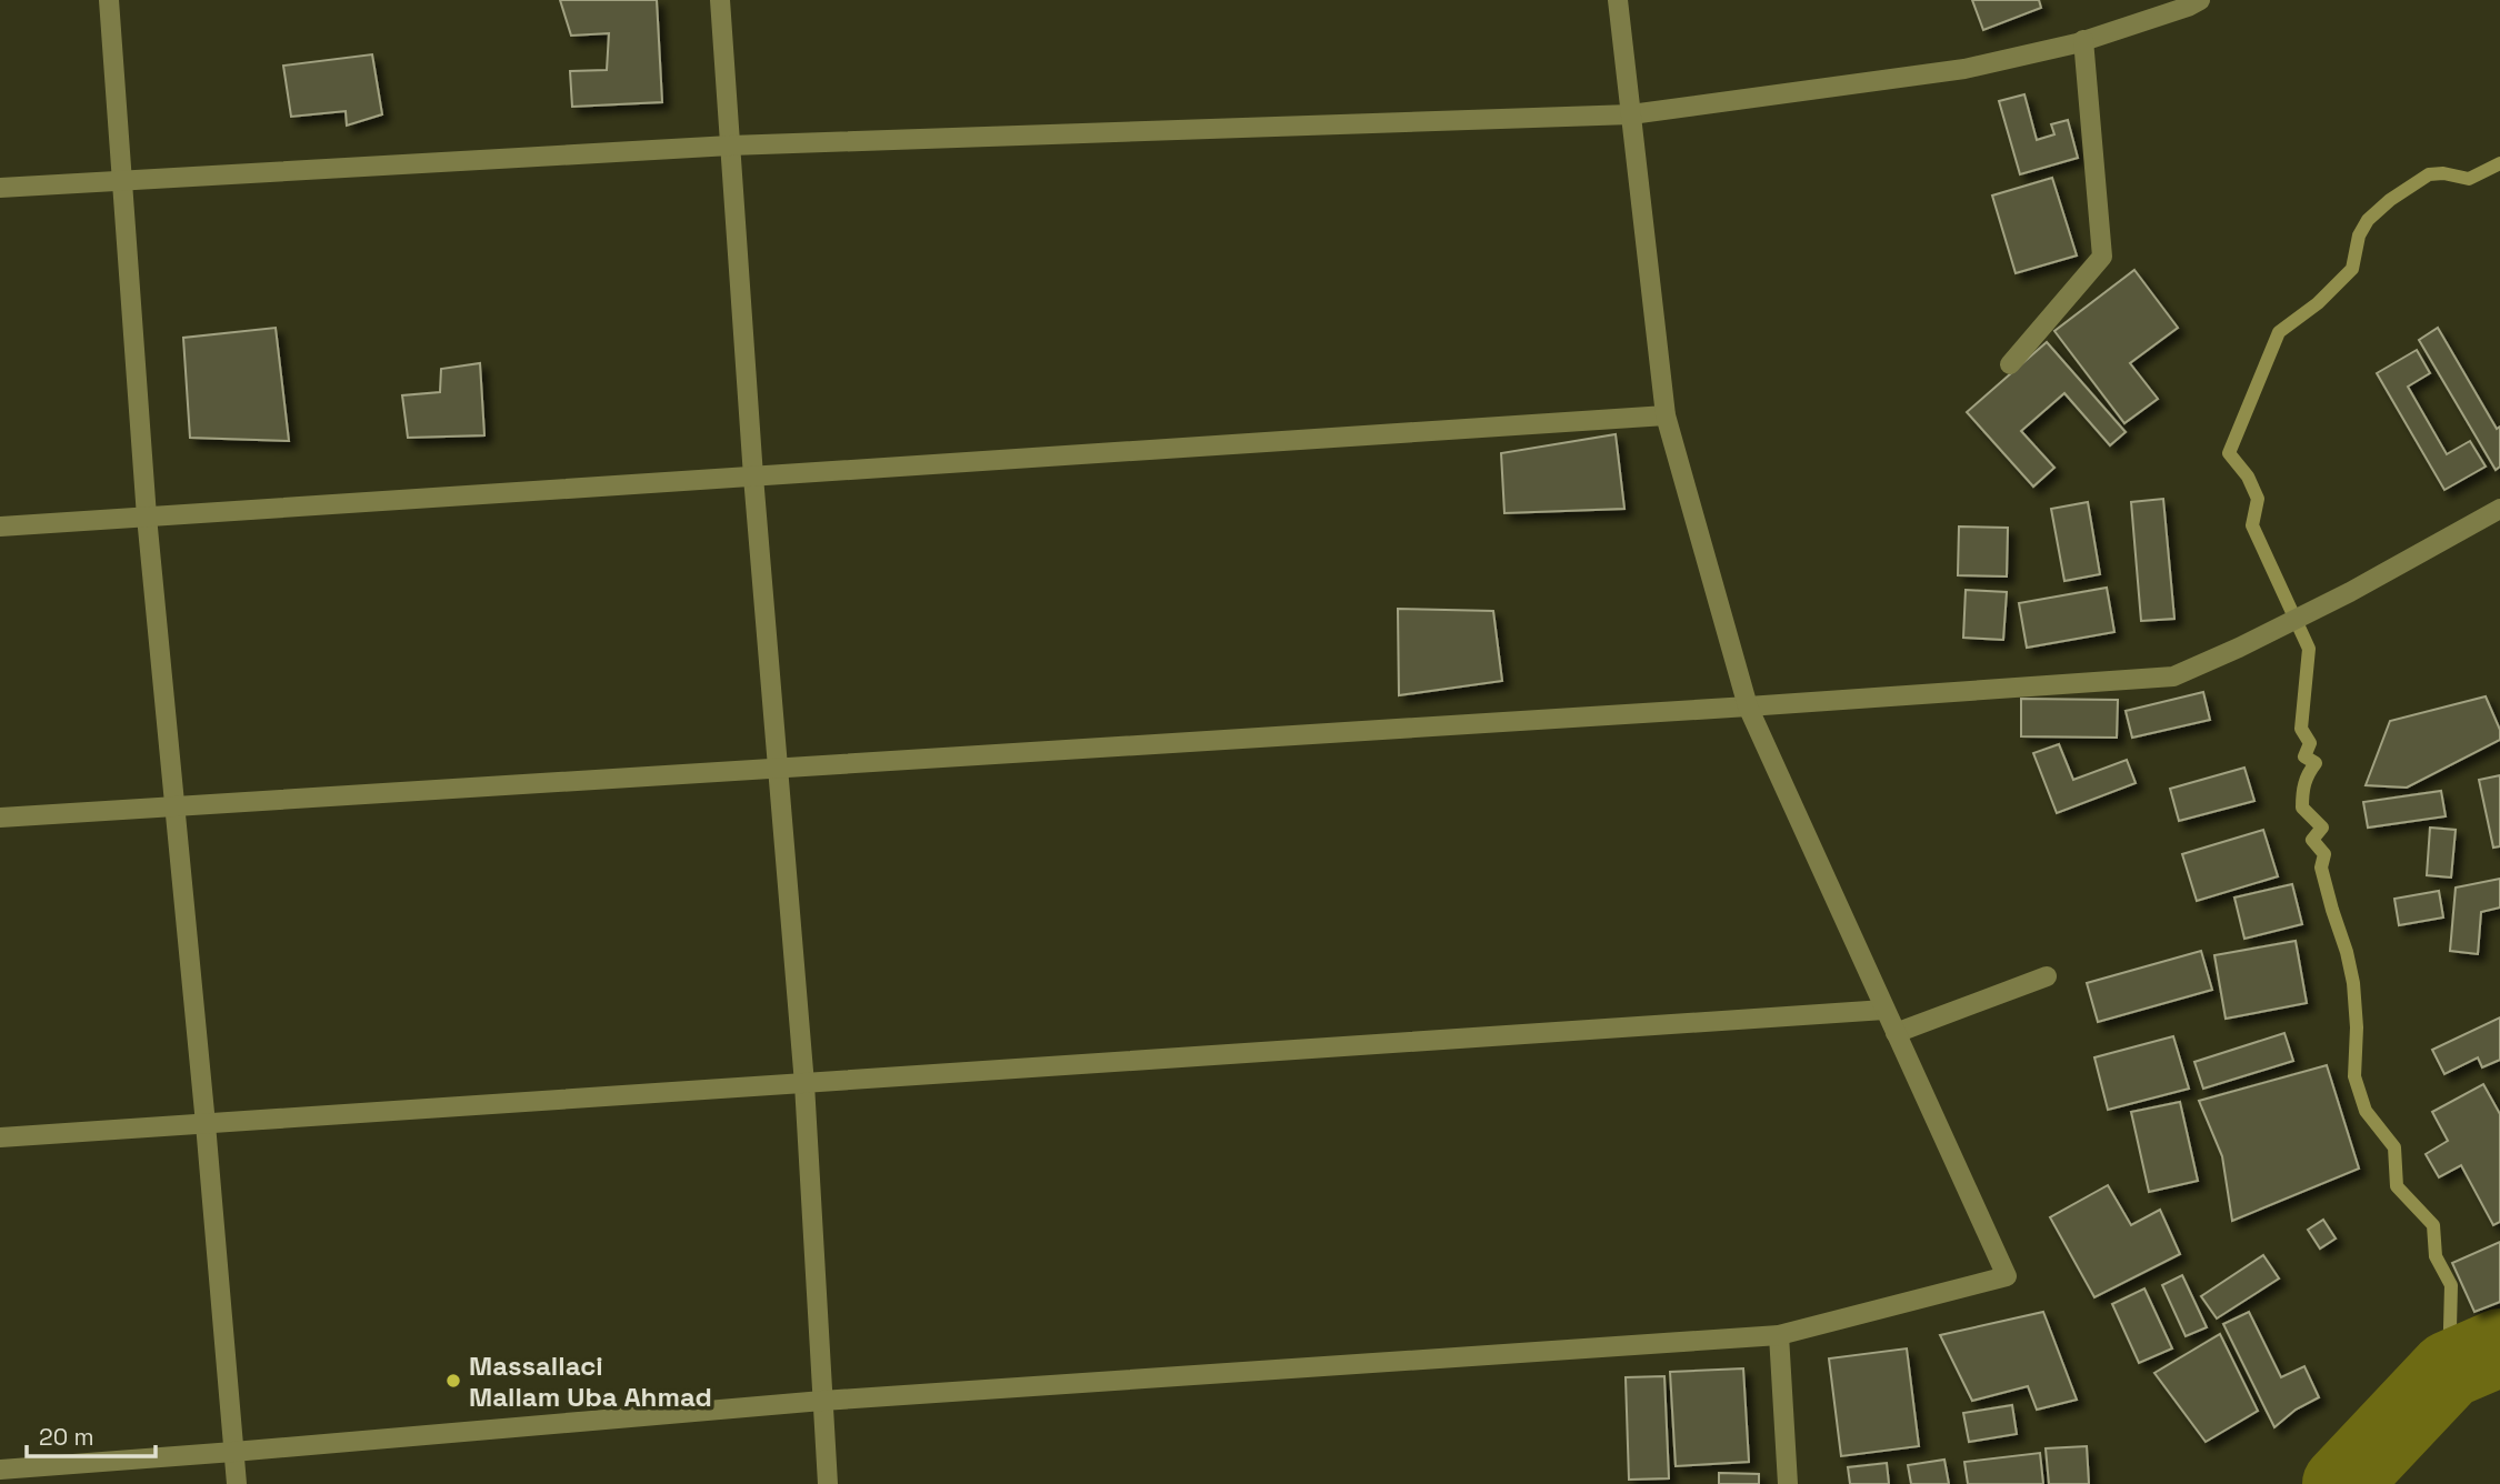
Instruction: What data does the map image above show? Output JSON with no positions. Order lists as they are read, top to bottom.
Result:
{
  "places": ["Massallaci Mallam Uba Ahmad"],
  "scale_bar": "20 m"
}
